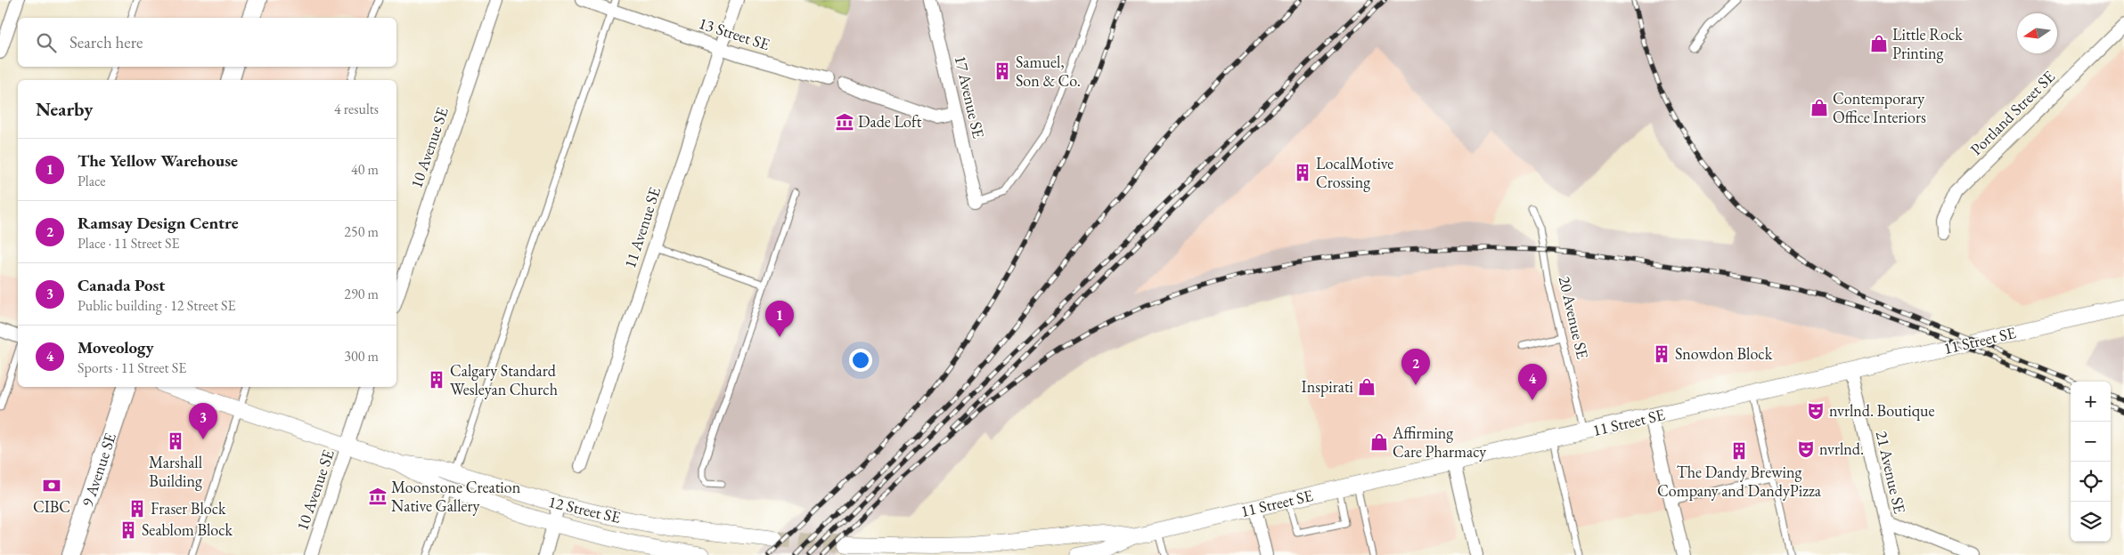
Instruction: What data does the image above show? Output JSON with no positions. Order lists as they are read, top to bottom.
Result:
{
  "streets": {
    "main road": ["9 Avenue SE"],
    "street": [
      "13 Street SE",
      "17 Avenue SE",
      "Portland Street SE",
      "10 Avenue SE",
      "11 Avenue SE",
      "11 Street SE",
      "21 Avenue SE",
      "12 Street SE"
    ],
    "lane": ["20 Avenue SE"]
  },
  "crossings": [
    ["13 Street SE", "11 Avenue SE"],
    ["10 Avenue SE", "12 Street SE"],
    ["20 Avenue SE", "11 Street SE"],
    ["11 Street SE", "21 Avenue SE"]
  ],
  "places": {
    "shop": [
      "Little Rock Printing",
      "Contemporary Office Interiors",
      "Inspirati",
      "Affirming Care Pharmacy"
    ],
    "building": [
      "Samuel, Son & Co.",
      "LocalMotive Crossing",
      "Snowdon Block",
      "Calgary Standard Wesleyan Church",
      "Marshall Building",
      "The Dandy Brewing Company and DandyPizza",
      "Fraser Block",
      "Seablom Block"
    ],
    "museum": ["Dade Loft", "Moonstone Creation Native Gallery"],
    "theatre": ["nvrlnd. Boutique", "nvrlnd."],
    "bank": ["CIBC"]
  },
  "north": "left",
  "page": {
    "search": "Search here",
    "heading": ["Nearby", "4 results"],
    "list": [
      {
        "mark": "1",
        "name": "The Yellow Warehouse",
        "note": "Place",
        "value": "40 m"
      },
      {
        "mark": "2",
        "name": "Ramsay Design Centre",
        "note": "Place · 11 Street SE",
        "value": "250 m"
      },
      {
        "mark": "3",
        "name": "Canada Post",
        "note": "Public building · 12 Street SE",
        "value": "290 m"
      },
      {
        "mark": "4",
        "name": "Moveology",
        "note": "Sports · 11 Street SE",
        "value": "300 m"
      }
    ],
    "pins": [
      "1",
      "2",
      "4",
      "3"
    ],
    "map_buttons": ["+", "−"]
  }
}
